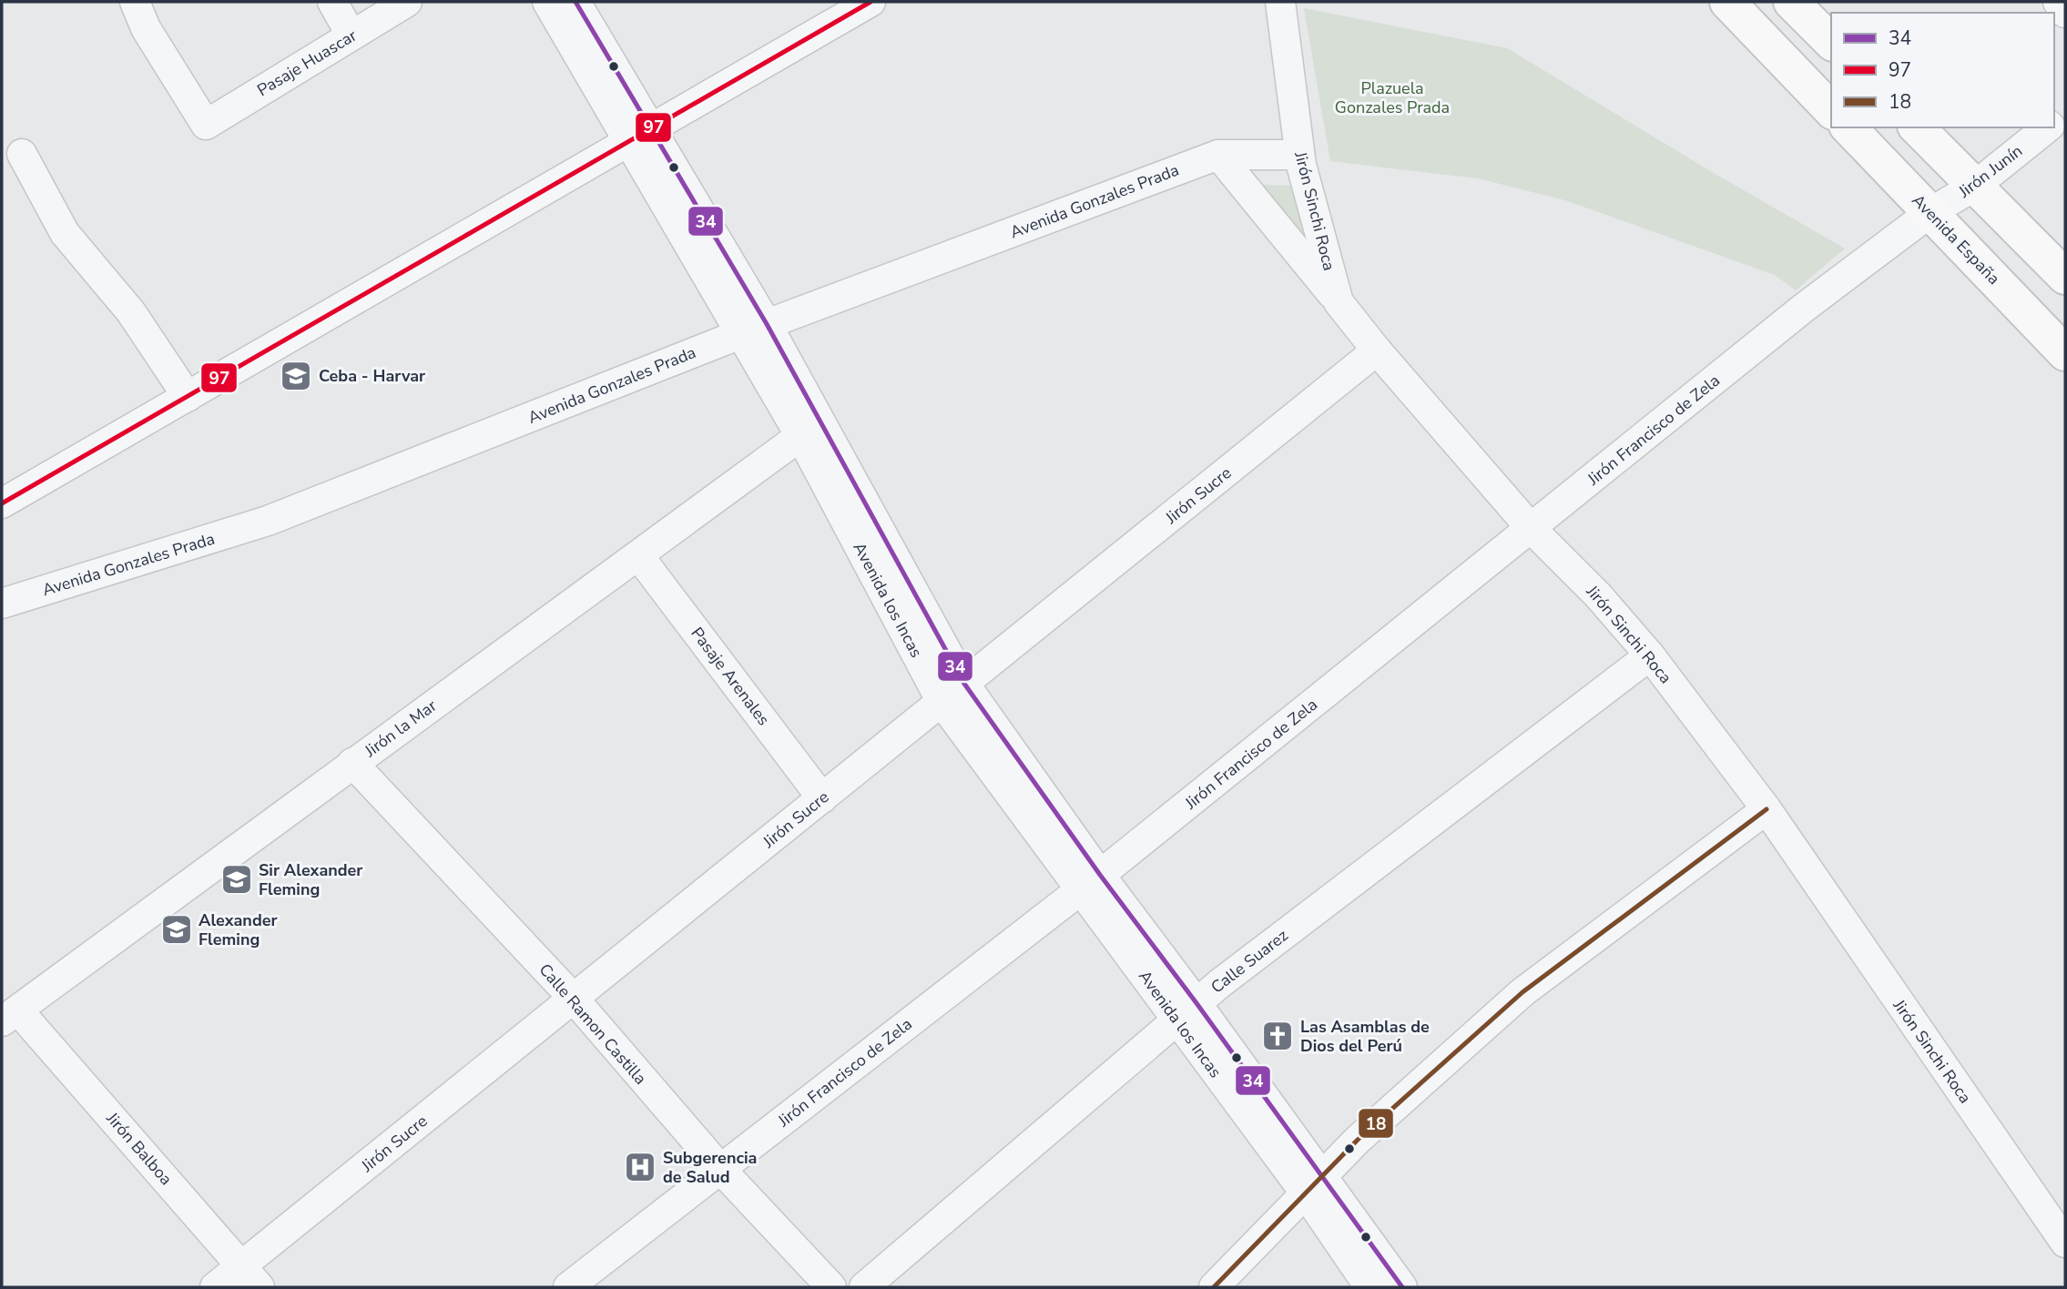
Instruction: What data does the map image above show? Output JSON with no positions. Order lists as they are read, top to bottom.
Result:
{
  "streets": {
    "main road": ["Avenida España"],
    "street": [
      "Pasaje Huascar",
      "Jirón Junín",
      "Avenida Gonzales Prada",
      "Jirón Sinchi Roca",
      "Jirón Francisco de Zela",
      "Jirón Sucre",
      "Avenida los Incas",
      "Pasaje Arenales",
      "Jirón la Mar",
      "Calle Suarez",
      "Calle Ramon Castilla",
      "Jirón Balboa"
    ]
  },
  "crossings": [
    ["Jirón Junín", "Avenida España"],
    ["Jirón Junín", "Jirón Francisco de Zela"],
    ["Avenida Gonzales Prada", "Jirón Sinchi Roca"],
    ["Avenida Gonzales Prada", "Avenida los Incas"],
    ["Jirón Sinchi Roca", "Jirón Francisco de Zela"],
    ["Jirón Sinchi Roca", "Jirón Sucre"],
    ["Jirón Sinchi Roca", "Calle Suarez"],
    ["Avenida España", "Jirón Francisco de Zela"],
    ["Jirón Francisco de Zela", "Avenida los Incas"],
    ["Jirón Francisco de Zela", "Calle Ramon Castilla"],
    ["Jirón Sucre", "Avenida los Incas"],
    ["Jirón Sucre", "Pasaje Arenales"],
    ["Jirón Sucre", "Calle Ramon Castilla"],
    ["Jirón Sucre", "Jirón Balboa"],
    ["Avenida los Incas", "Jirón la Mar"],
    ["Avenida los Incas", "Calle Suarez"],
    ["Pasaje Arenales", "Jirón la Mar"],
    ["Jirón la Mar", "Calle Ramon Castilla"],
    ["Jirón la Mar", "Jirón Balboa"]
  ],
  "parks": ["Plazuela Gonzales Prada"],
  "places": {
    "school or university": ["Ceba - Harvar", "Sir Alexander Fleming", "Alexander Fleming"],
    "church": ["Las Asamblas de Dios del Perú"],
    "hospital": ["Subgerencia de Salud"]
  },
  "lines": ["transit line 34", "transit line 97", "transit line 18"],
  "legend": ["34", "97", "18"]
}
